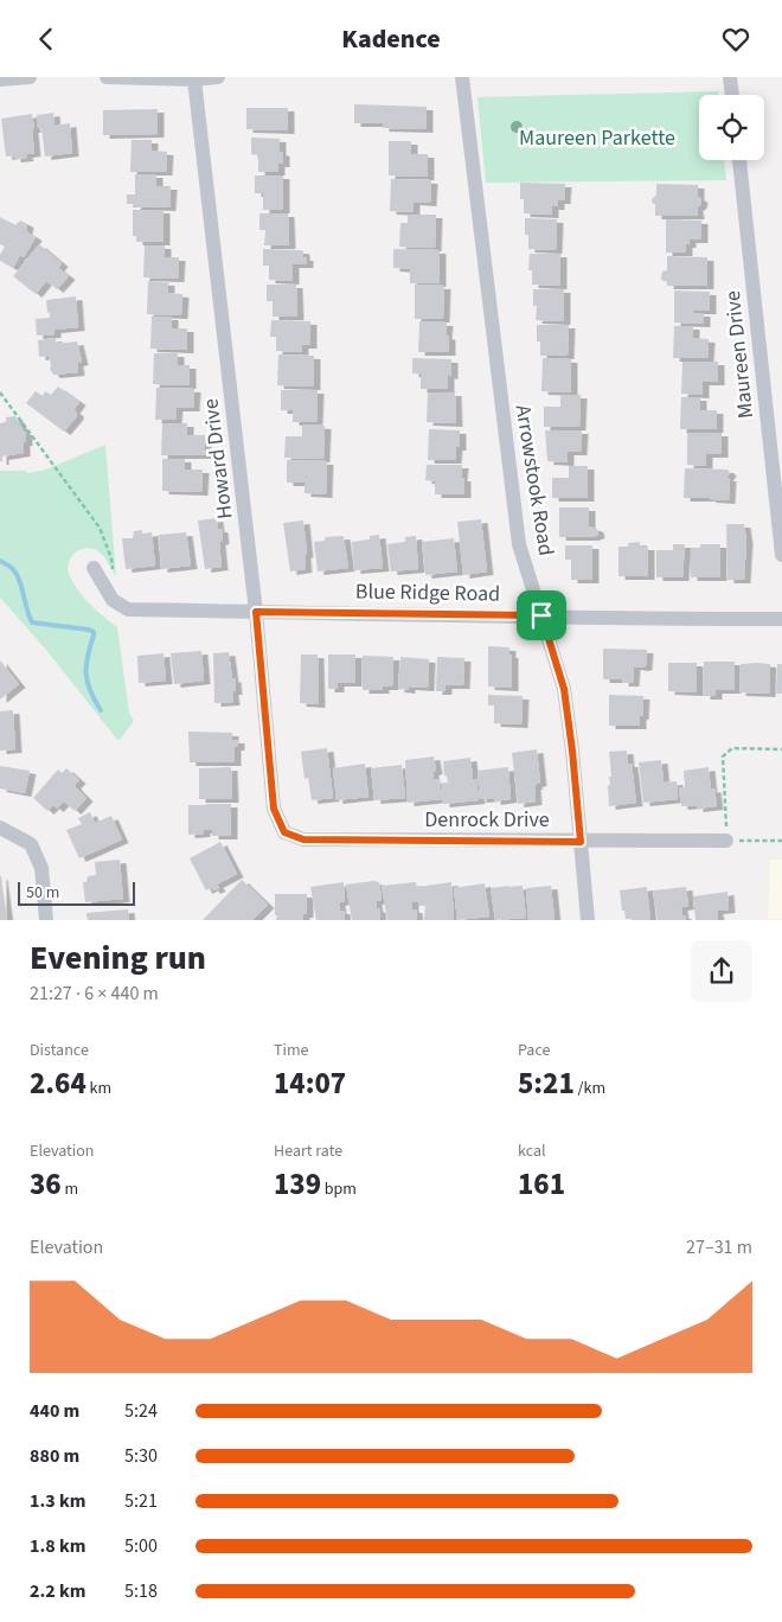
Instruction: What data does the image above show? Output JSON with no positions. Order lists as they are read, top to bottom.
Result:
{
  "streets": {
    "street": [
      "Maureen Drive",
      "Howard Drive",
      "Arrowstook Road",
      "Blue Ridge Road",
      "Denrock Drive"
    ]
  },
  "crossings": [
    ["Howard Drive", "Blue Ridge Road"],
    ["Howard Drive", "Denrock Drive"],
    ["Arrowstook Road", "Blue Ridge Road"],
    ["Arrowstook Road", "Denrock Drive"]
  ],
  "parks": ["Maureen Parkette"],
  "scale_bar": "50 m",
  "page": {
    "header": "Kadence",
    "scale": "50 m",
    "heading": ["Evening run", "21:27 · 6 × 440 m"],
    "stats": [
      ["Distance", "2.64 km"],
      ["Time", "14:07"],
      ["Pace", "5:21 /km"],
      ["Elevation", "36 m"],
      ["Heart rate", "139 bpm"],
      ["kcal", "161"]
    ],
    "chart": ["Elevation", "27–31 m"],
    "list": [
      {
        "name": "440 m",
        "note": "5:24"
      },
      {
        "name": "880 m",
        "note": "5:30"
      },
      {
        "name": "1.3 km",
        "note": "5:21"
      },
      {
        "name": "1.8 km",
        "note": "5:00"
      },
      {
        "name": "2.2 km",
        "note": "5:18"
      }
    ]
  }
}
